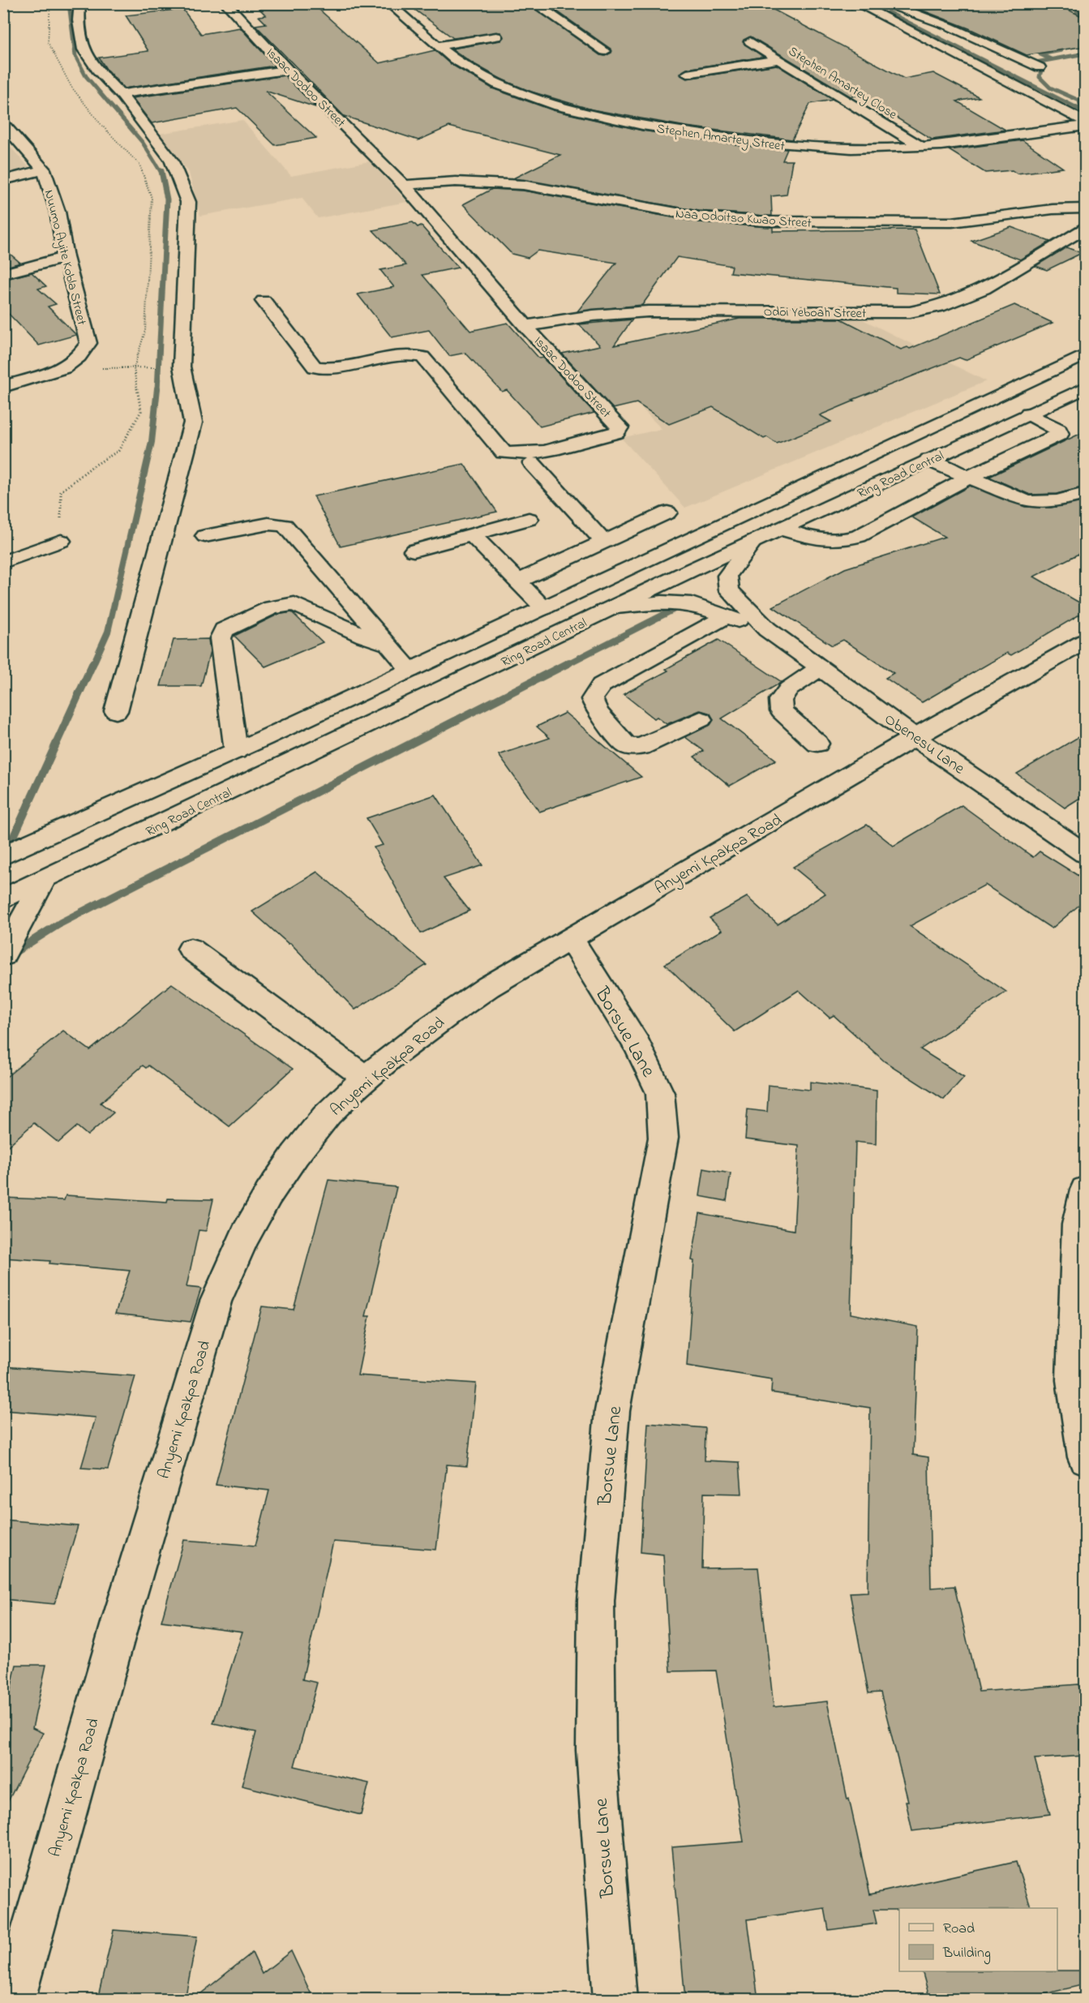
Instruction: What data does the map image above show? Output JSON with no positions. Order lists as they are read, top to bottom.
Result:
{
  "streets": {
    "street": [
      "Stephen Amartey Close",
      "Isaac Dodoo Street",
      "Stephen Amartey Street",
      "Naa Odoitso Kwao Street",
      "Nuumo Ayite Kobla Street",
      "Odoi Yeboah Street",
      "Ring Road Central",
      "Obenesu Lane",
      "Anyemi Kpakpa Road",
      "Borsue Lane"
    ]
  },
  "crossings": [
    ["Stephen Amartey Close", "Stephen Amartey Street"],
    ["Isaac Dodoo Street", "Naa Odoitso Kwao Street"],
    ["Isaac Dodoo Street", "Odoi Yeboah Street"],
    ["Ring Road Central", "Obenesu Lane"],
    ["Obenesu Lane", "Anyemi Kpakpa Road"],
    ["Anyemi Kpakpa Road", "Borsue Lane"]
  ],
  "legend": ["Road", "Building"]
}
